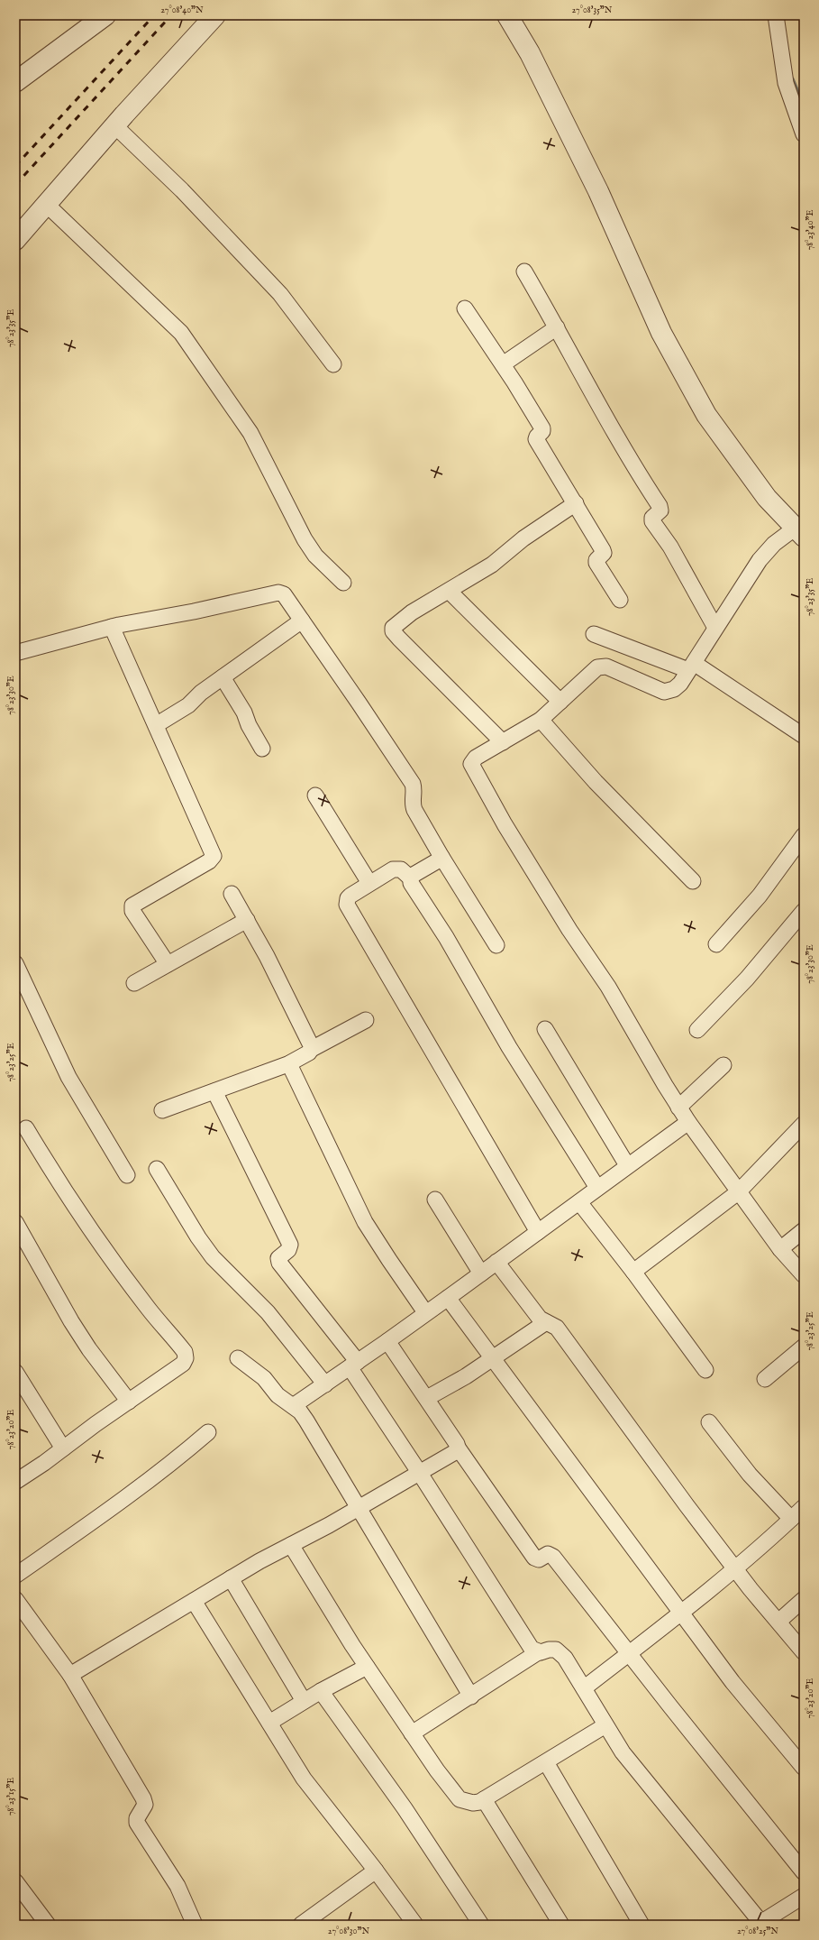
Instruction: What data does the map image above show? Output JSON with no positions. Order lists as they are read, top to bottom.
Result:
{
  "coordinates": [
    "27°08'40\"N",
    "27°08'35\"N",
    "78°23'40\"E",
    "78°23'35\"E",
    "78°23'30\"E",
    "78°23'25\"E",
    "78°23'20\"E",
    "78°23'15\"E",
    "27°08'30\"N",
    "27°08'25\"N"
  ]
}
